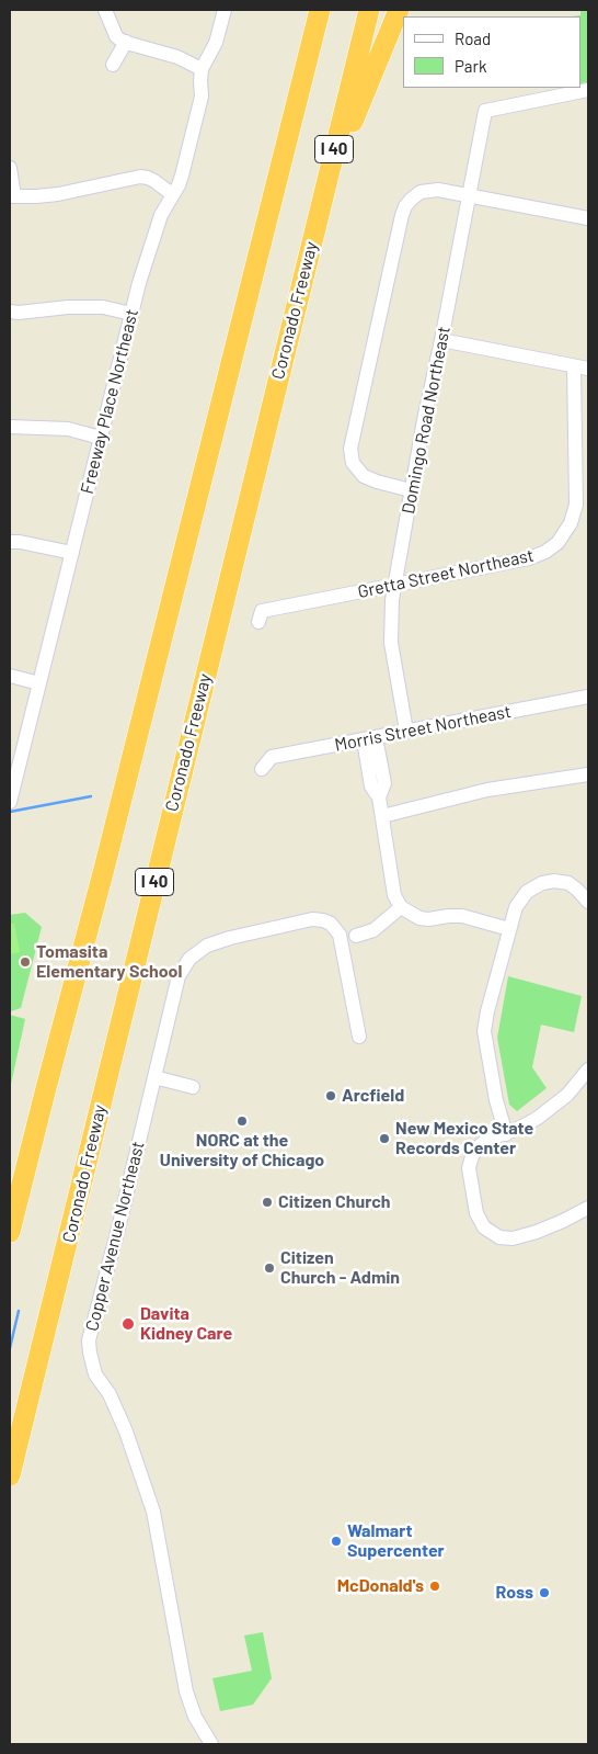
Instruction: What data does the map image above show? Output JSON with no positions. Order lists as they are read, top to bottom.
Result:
{
  "streets": {
    "highway": ["I 40", "Coronado Freeway"],
    "street": [
      "Freeway Place Northeast",
      "Domingo Road Northeast",
      "Gretta Street Northeast",
      "Morris Street Northeast",
      "Copper Avenue Northeast"
    ]
  },
  "crossings": [
    ["Domingo Road Northeast", "Gretta Street Northeast"],
    ["Domingo Road Northeast", "Morris Street Northeast"]
  ],
  "places": [
    "Tomasita Elementary School",
    "Arcfield",
    "NORC at the University of Chicago",
    "New Mexico State Records Center",
    "Citizen Church",
    "Citizen Church - Admin",
    "Davita Kidney Care",
    "Walmart Supercenter",
    "McDonald's",
    "Ross"
  ],
  "legend": ["Road", "Park"]
}
